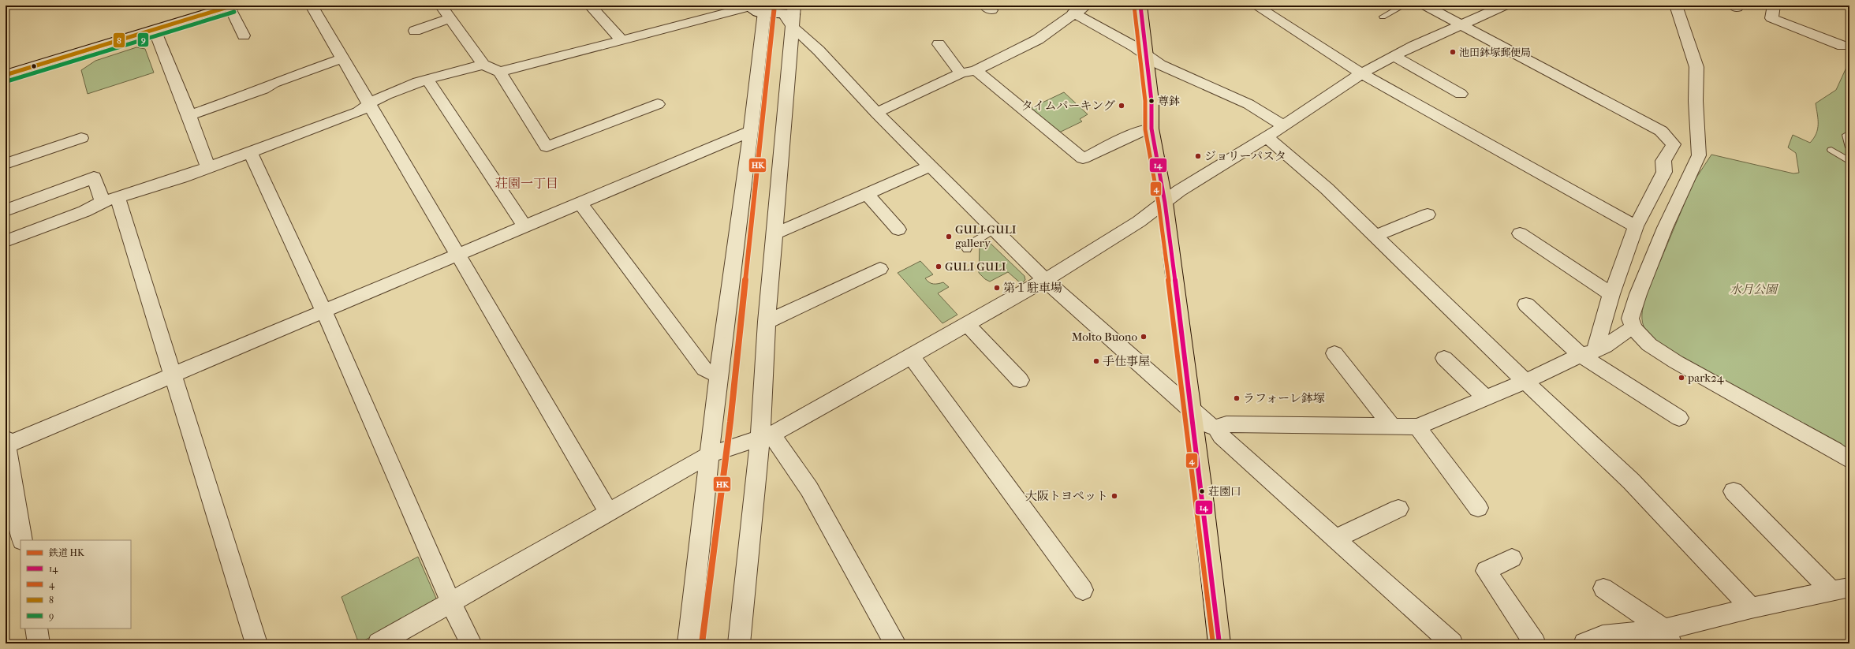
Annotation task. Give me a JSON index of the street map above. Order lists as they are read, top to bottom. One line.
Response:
{"districts":["荘園一丁目"],"parks":["水月公園"],"places":["池田鉢塚郵便局","尊鉢","タイムパーキング","ジョリーパスタ","GULI GULI gallery","GULI GULI","第１駐車場","Molto Buono","手仕事屋","park24","ラフォーレ鉢塚","荘園口","大阪トヨペット"],"lines":["rail line HK","transit line 14","transit line 8","transit line 4","transit line 9"],"legend":["鉄道 HK","14","4","8","9"]}
